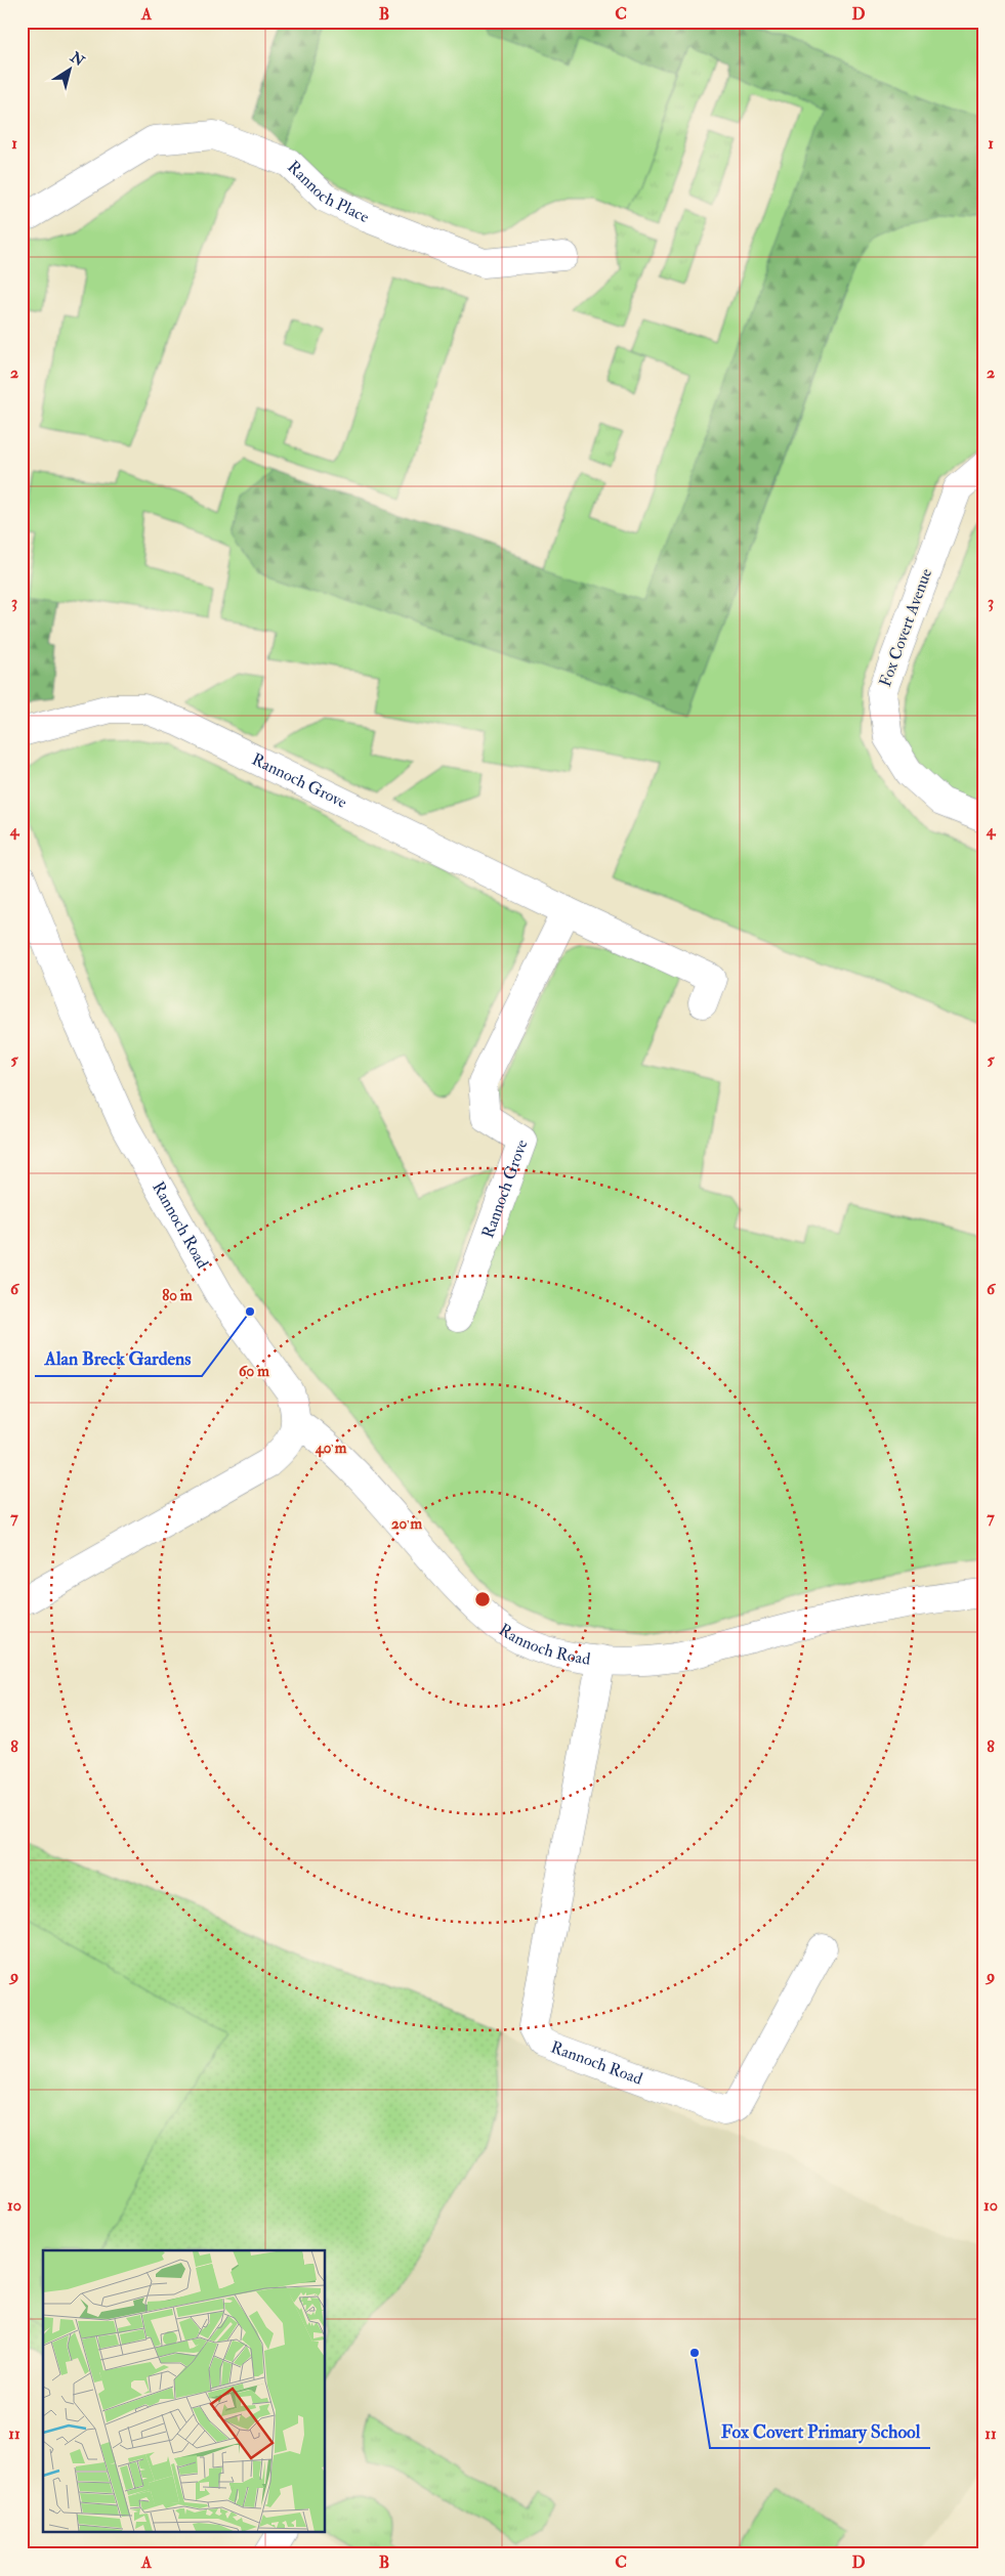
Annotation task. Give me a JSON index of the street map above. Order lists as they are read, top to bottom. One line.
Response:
{"streets":{"street":["Rannoch Place","Fox Covert Avenue","Rannoch Grove","Rannoch Road"]},"places":["Alan Breck Gardens","Fox Covert Primary School"],"north":"top right","grid":{"columns":["A","B","C","D"],"rows":["1","2","3","4","5","6","7","8","9","10","11"]},"rings":["80 m","60 m","40 m","20 m"]}
